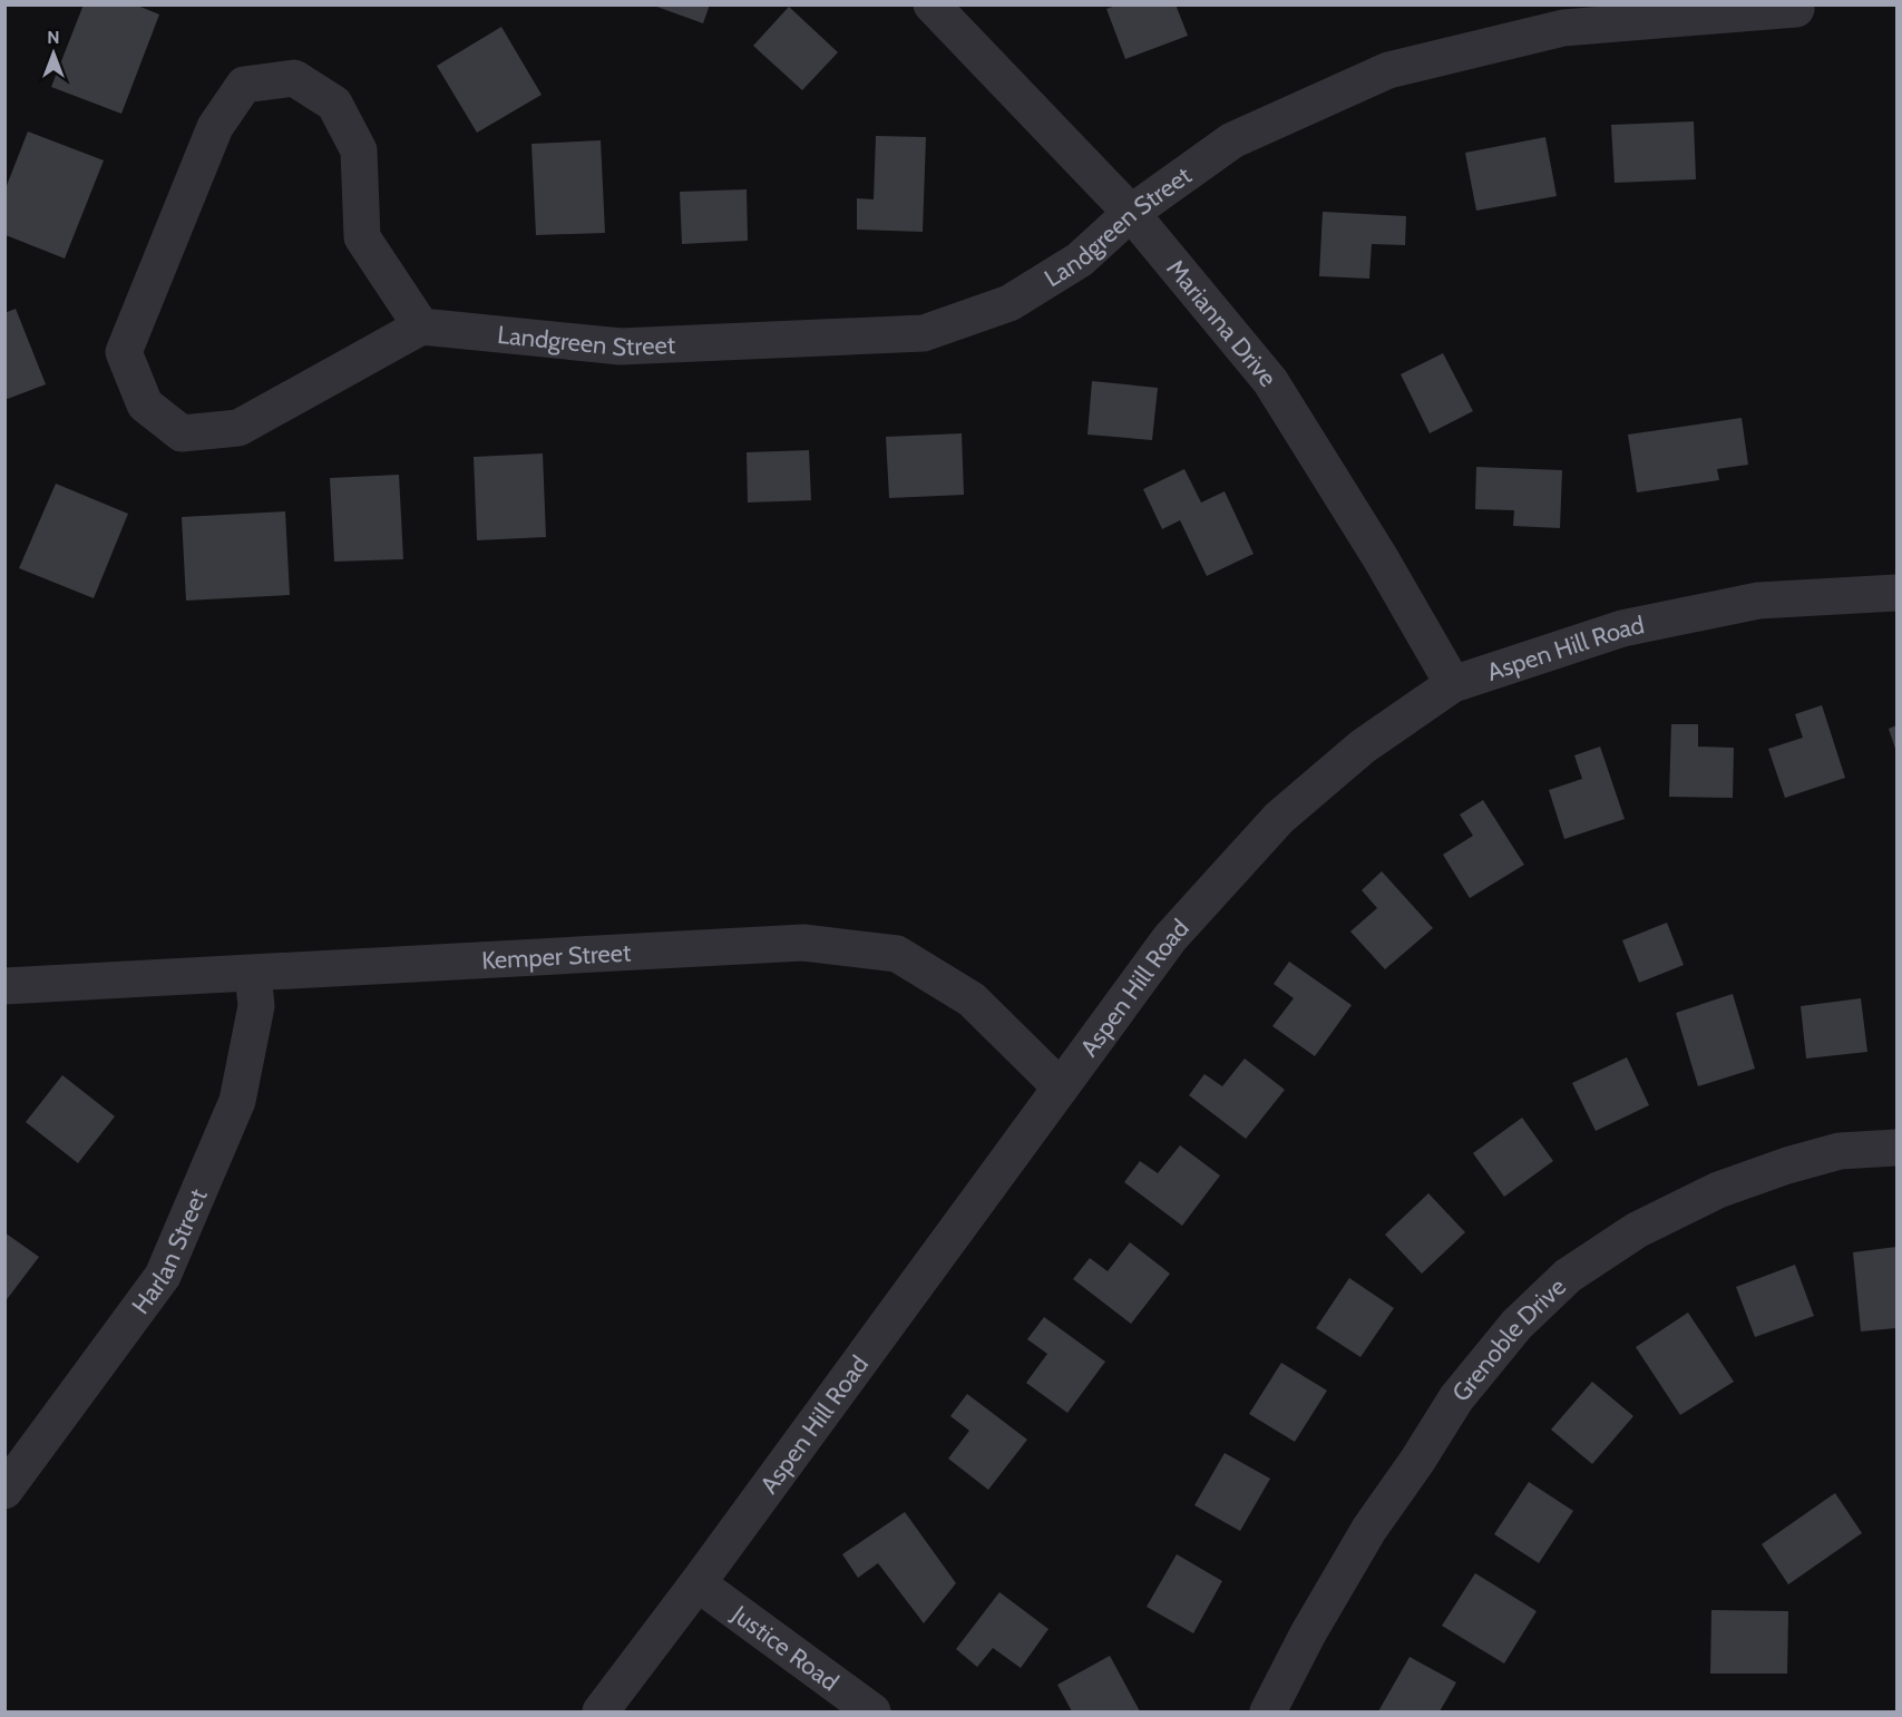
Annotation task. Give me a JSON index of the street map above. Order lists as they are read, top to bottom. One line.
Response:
{"streets":{"street":["Landgreen Street","Marianna Drive","Aspen Hill Road","Kemper Street","Harlan Street","Grenoble Drive","Justice Road"]},"crossings":[["Landgreen Street","Marianna Drive"],["Marianna Drive","Aspen Hill Road"],["Aspen Hill Road","Kemper Street"],["Aspen Hill Road","Justice Road"],["Kemper Street","Harlan Street"]],"north":"top"}
